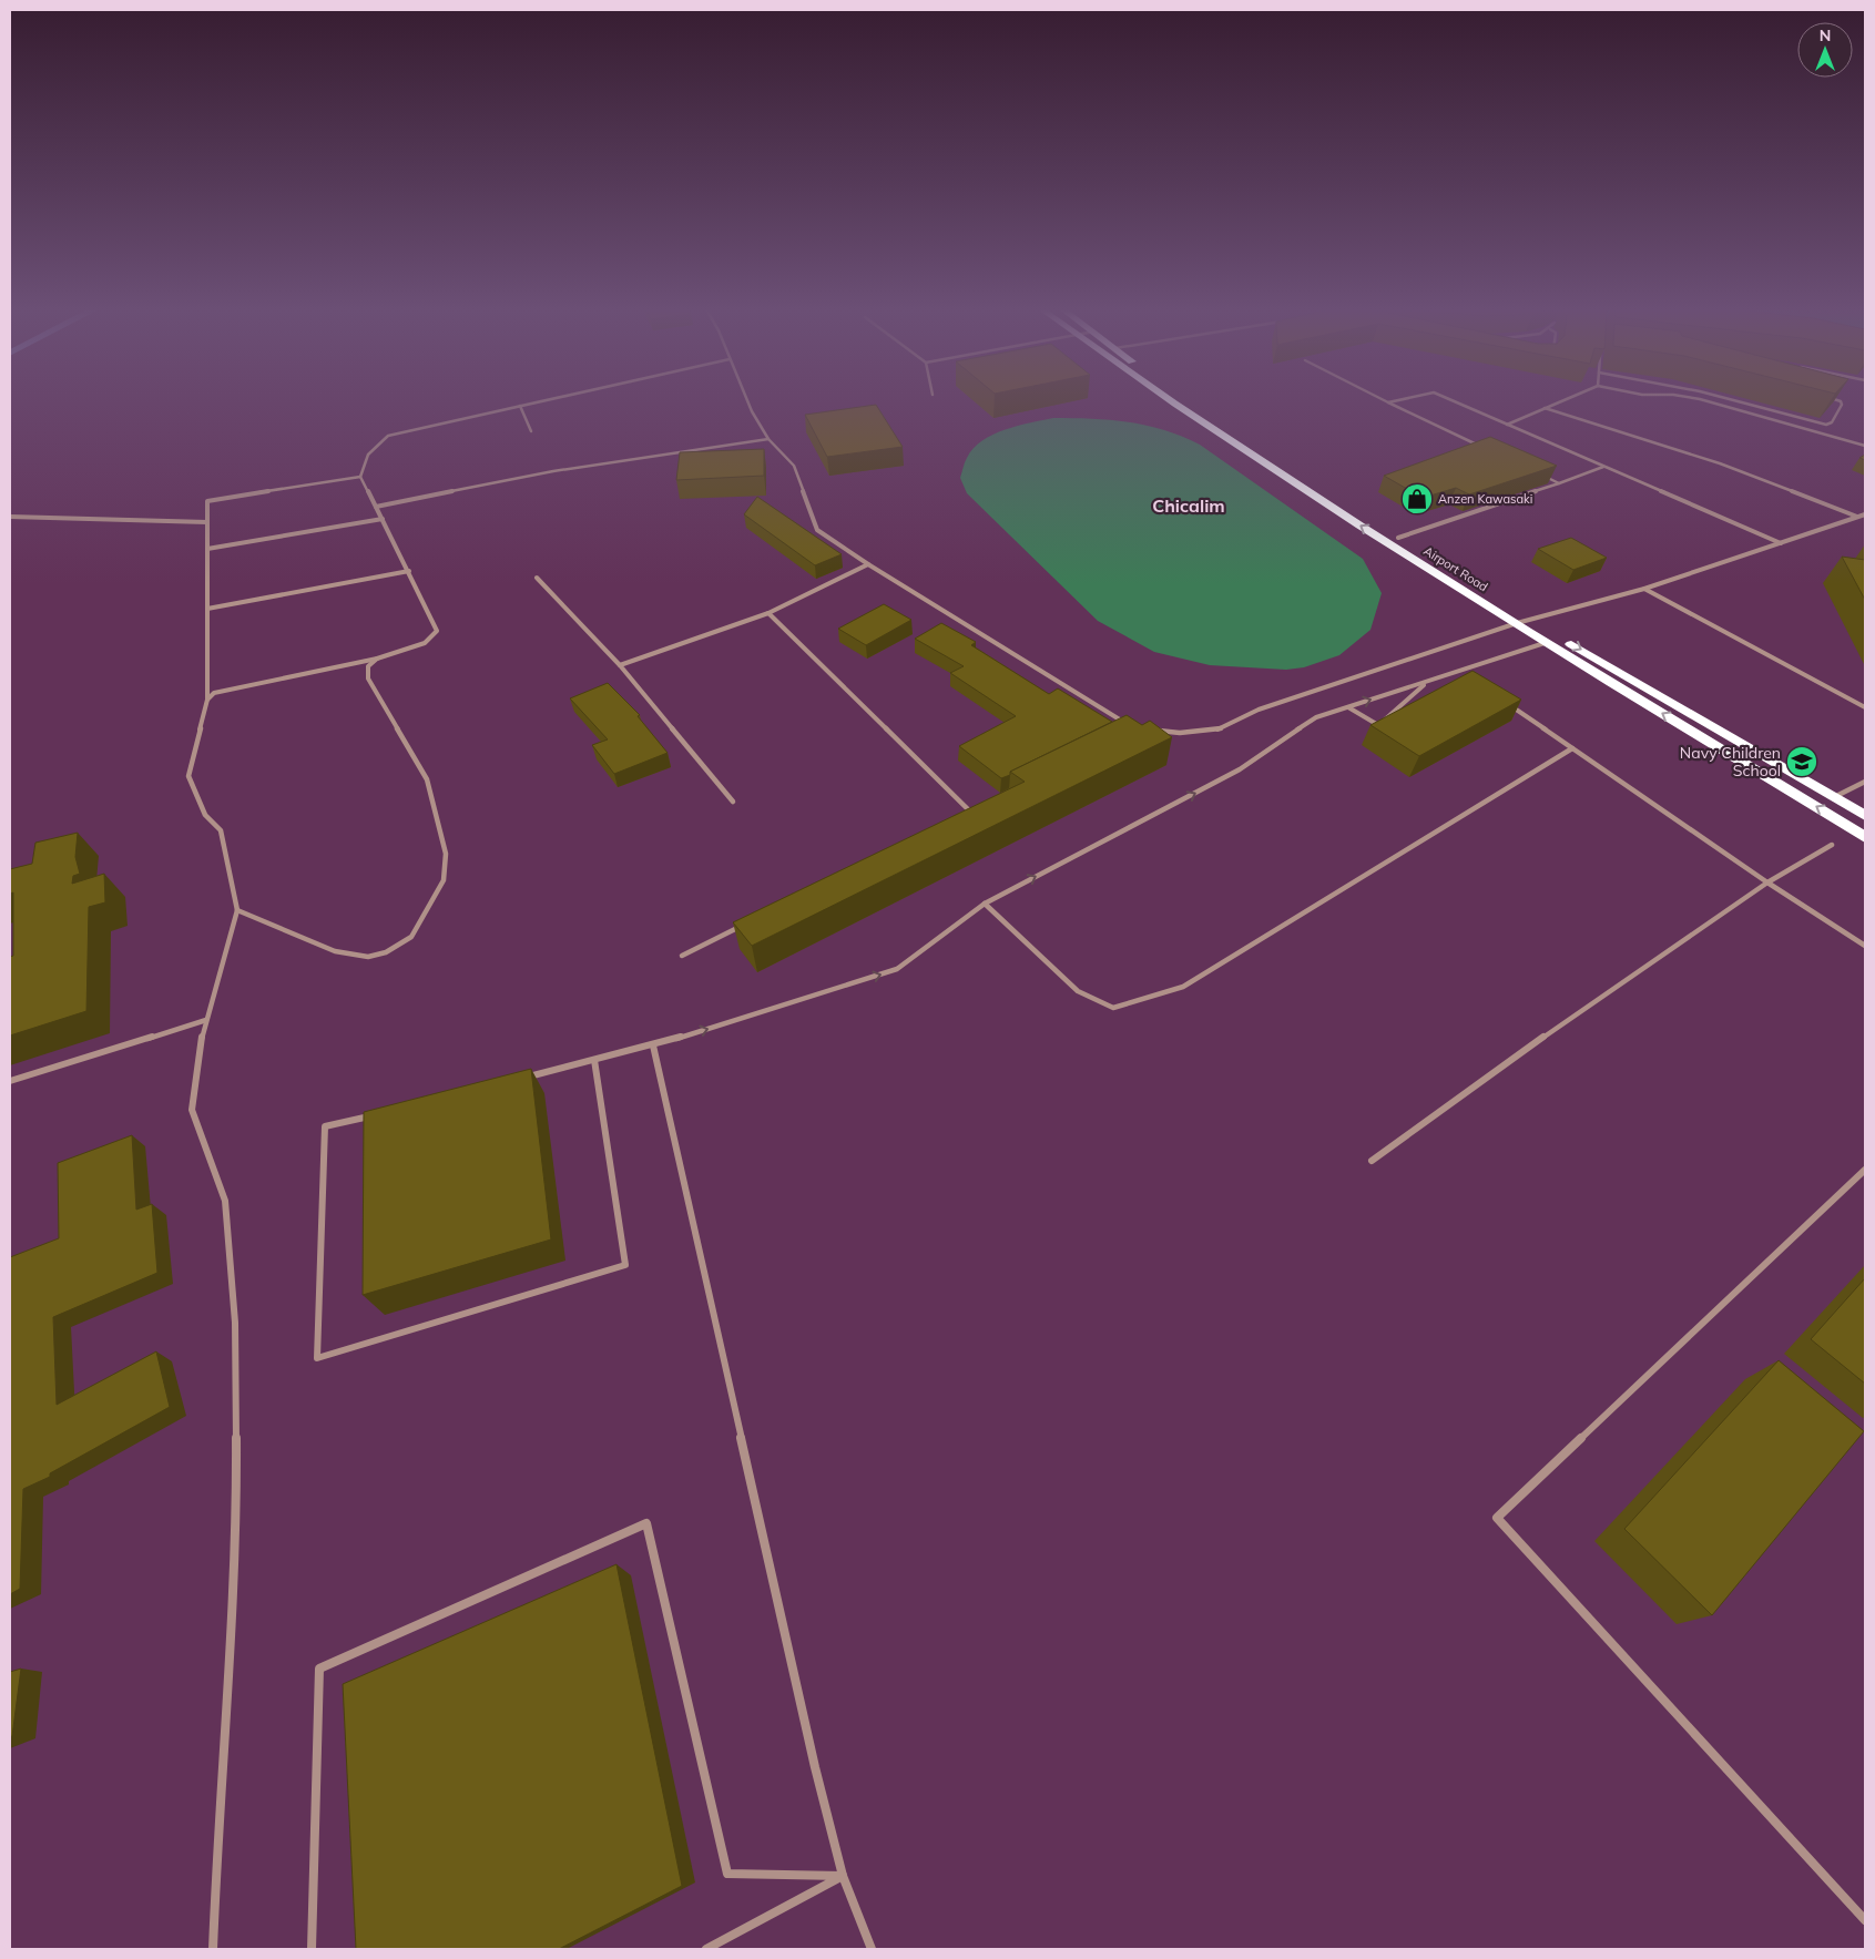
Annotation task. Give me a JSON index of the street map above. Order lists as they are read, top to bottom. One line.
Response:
{"streets":{"highway":["Airport Road"]},"districts":["Chicalim"],"places":{"shop":["Anzen Kawasaki"],"school or university":["Navy Children School"]},"north":"top"}
